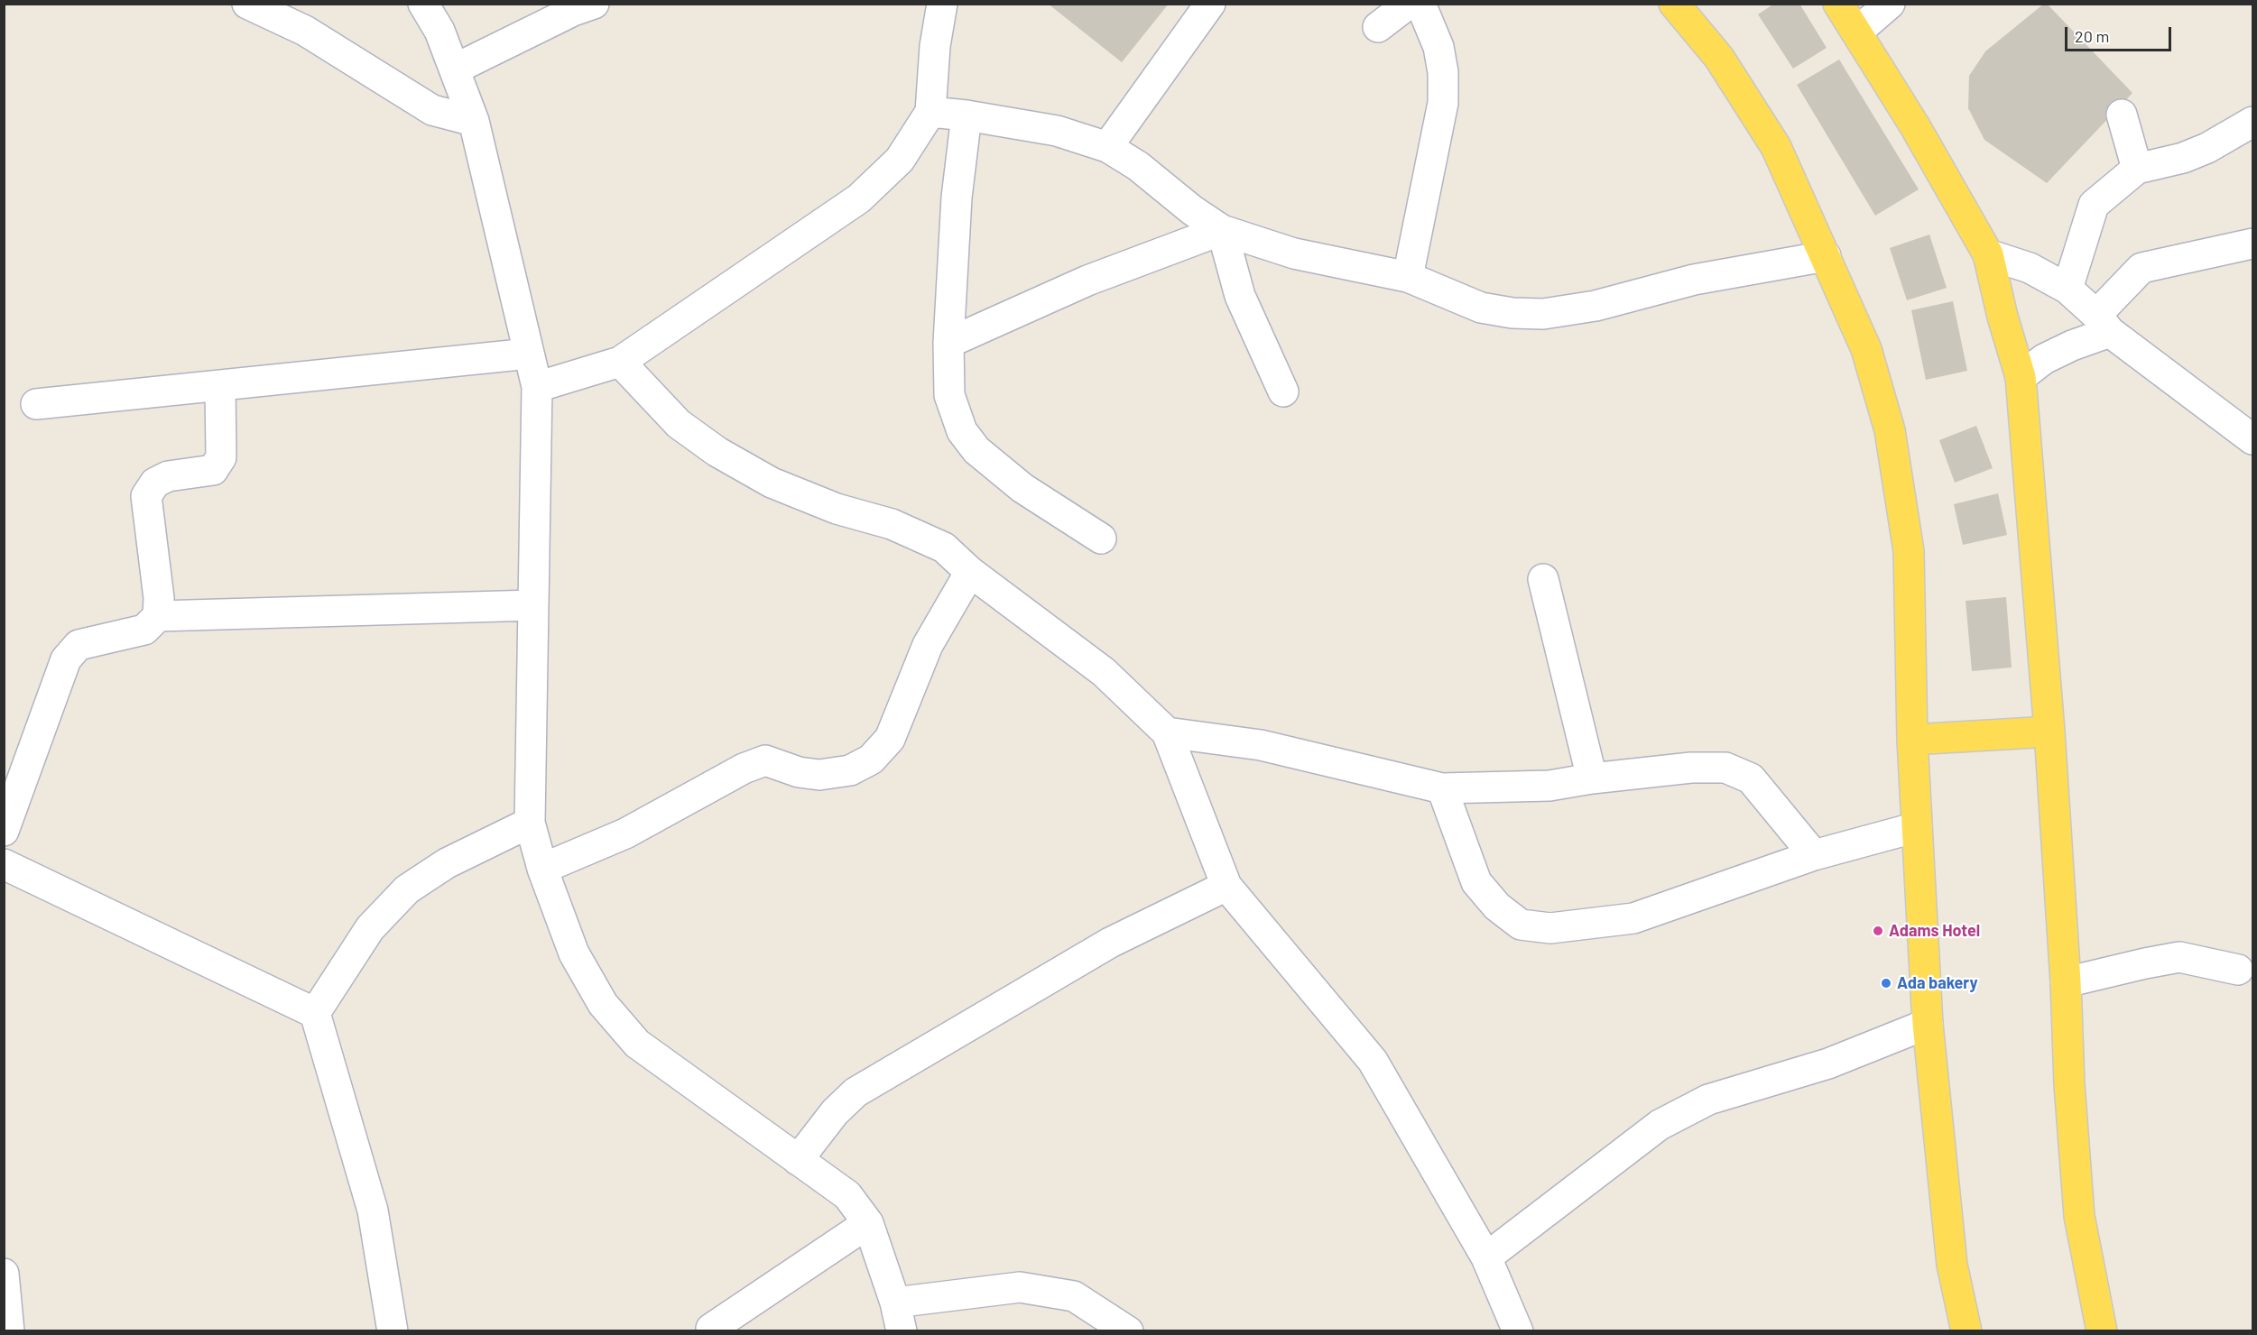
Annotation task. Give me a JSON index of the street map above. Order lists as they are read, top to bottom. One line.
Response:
{"places":["Adams Hotel","Ada bakery"],"scale_bar":"20 m"}
